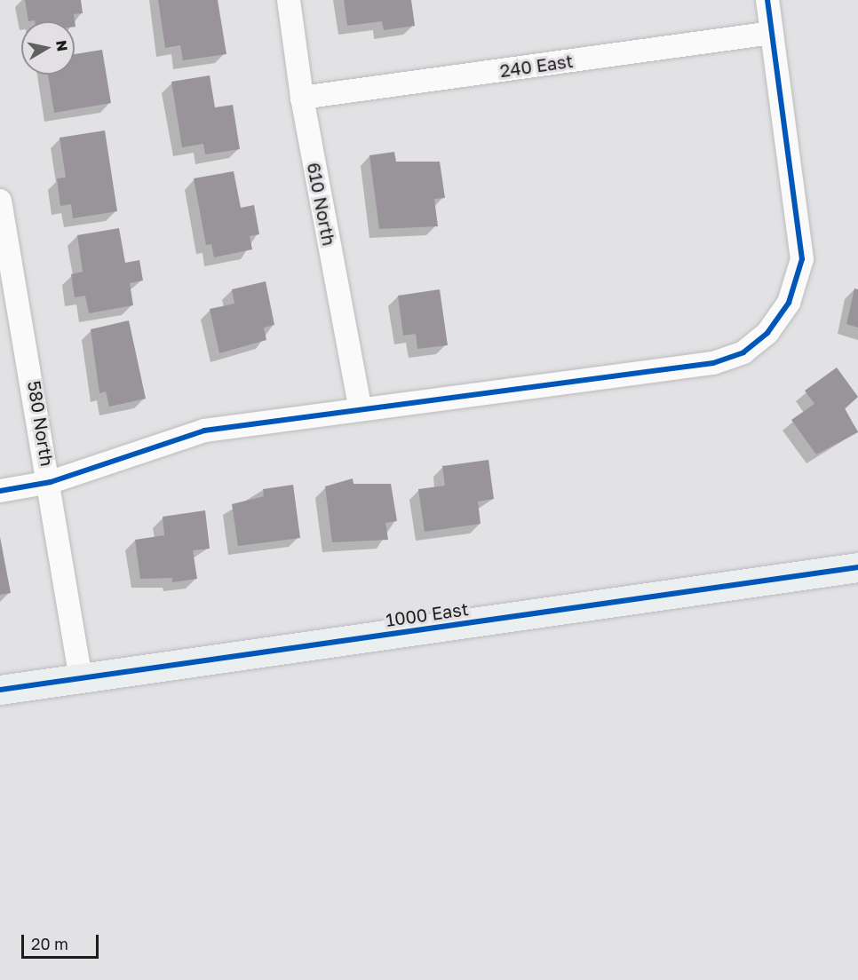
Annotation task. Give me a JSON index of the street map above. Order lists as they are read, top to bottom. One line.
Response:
{"streets":{"street":["240 East","610 North","580 North","1000 East"]},"crossings":[["240 East","610 North"],["580 North","1000 East"]],"scale_bar":"20 m","north":"right"}
